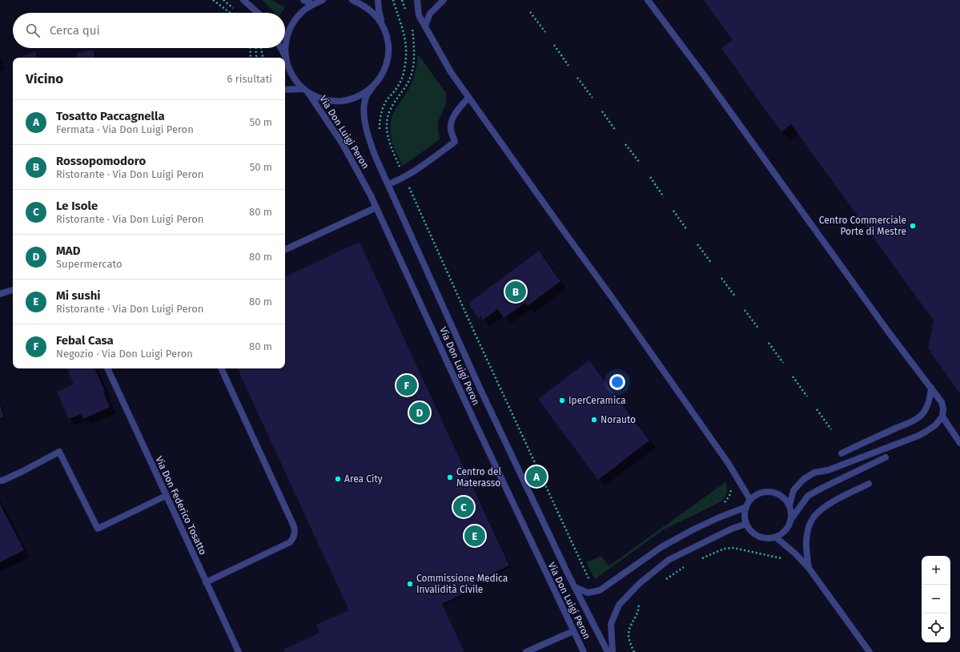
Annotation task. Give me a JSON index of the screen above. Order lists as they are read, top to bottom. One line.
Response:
{"streets":{"street":["Via Don Luigi Peron","Via Don Federico Tosatto"]},"places":["Centro Commerciale Porte di Mestre","IperCeramica","Norauto","Centro del Materasso","Area City","Commissione Medica Invalidità Civile"],"page":{"search":"Cerca qui","heading":["Vicino","6 risultati"],"list":[{"mark":"A","name":"Tosatto Paccagnella","note":"Fermata · Via Don Luigi Peron","value":"50 m"},{"mark":"B","name":"Rossopomodoro","note":"Ristorante · Via Don Luigi Peron","value":"50 m"},{"mark":"C","name":"Le Isole","note":"Ristorante · Via Don Luigi Peron","value":"80 m"},{"mark":"D","name":"MAD","note":"Supermercato","value":"80 m"},{"mark":"E","name":"Mi sushi","note":"Ristorante · Via Don Luigi Peron","value":"80 m"},{"mark":"F","name":"Febal Casa","note":"Negozio · Via Don Luigi Peron","value":"80 m"}],"pins":["B","F","D","A","C","E"],"map_buttons":["+","−"]}}
